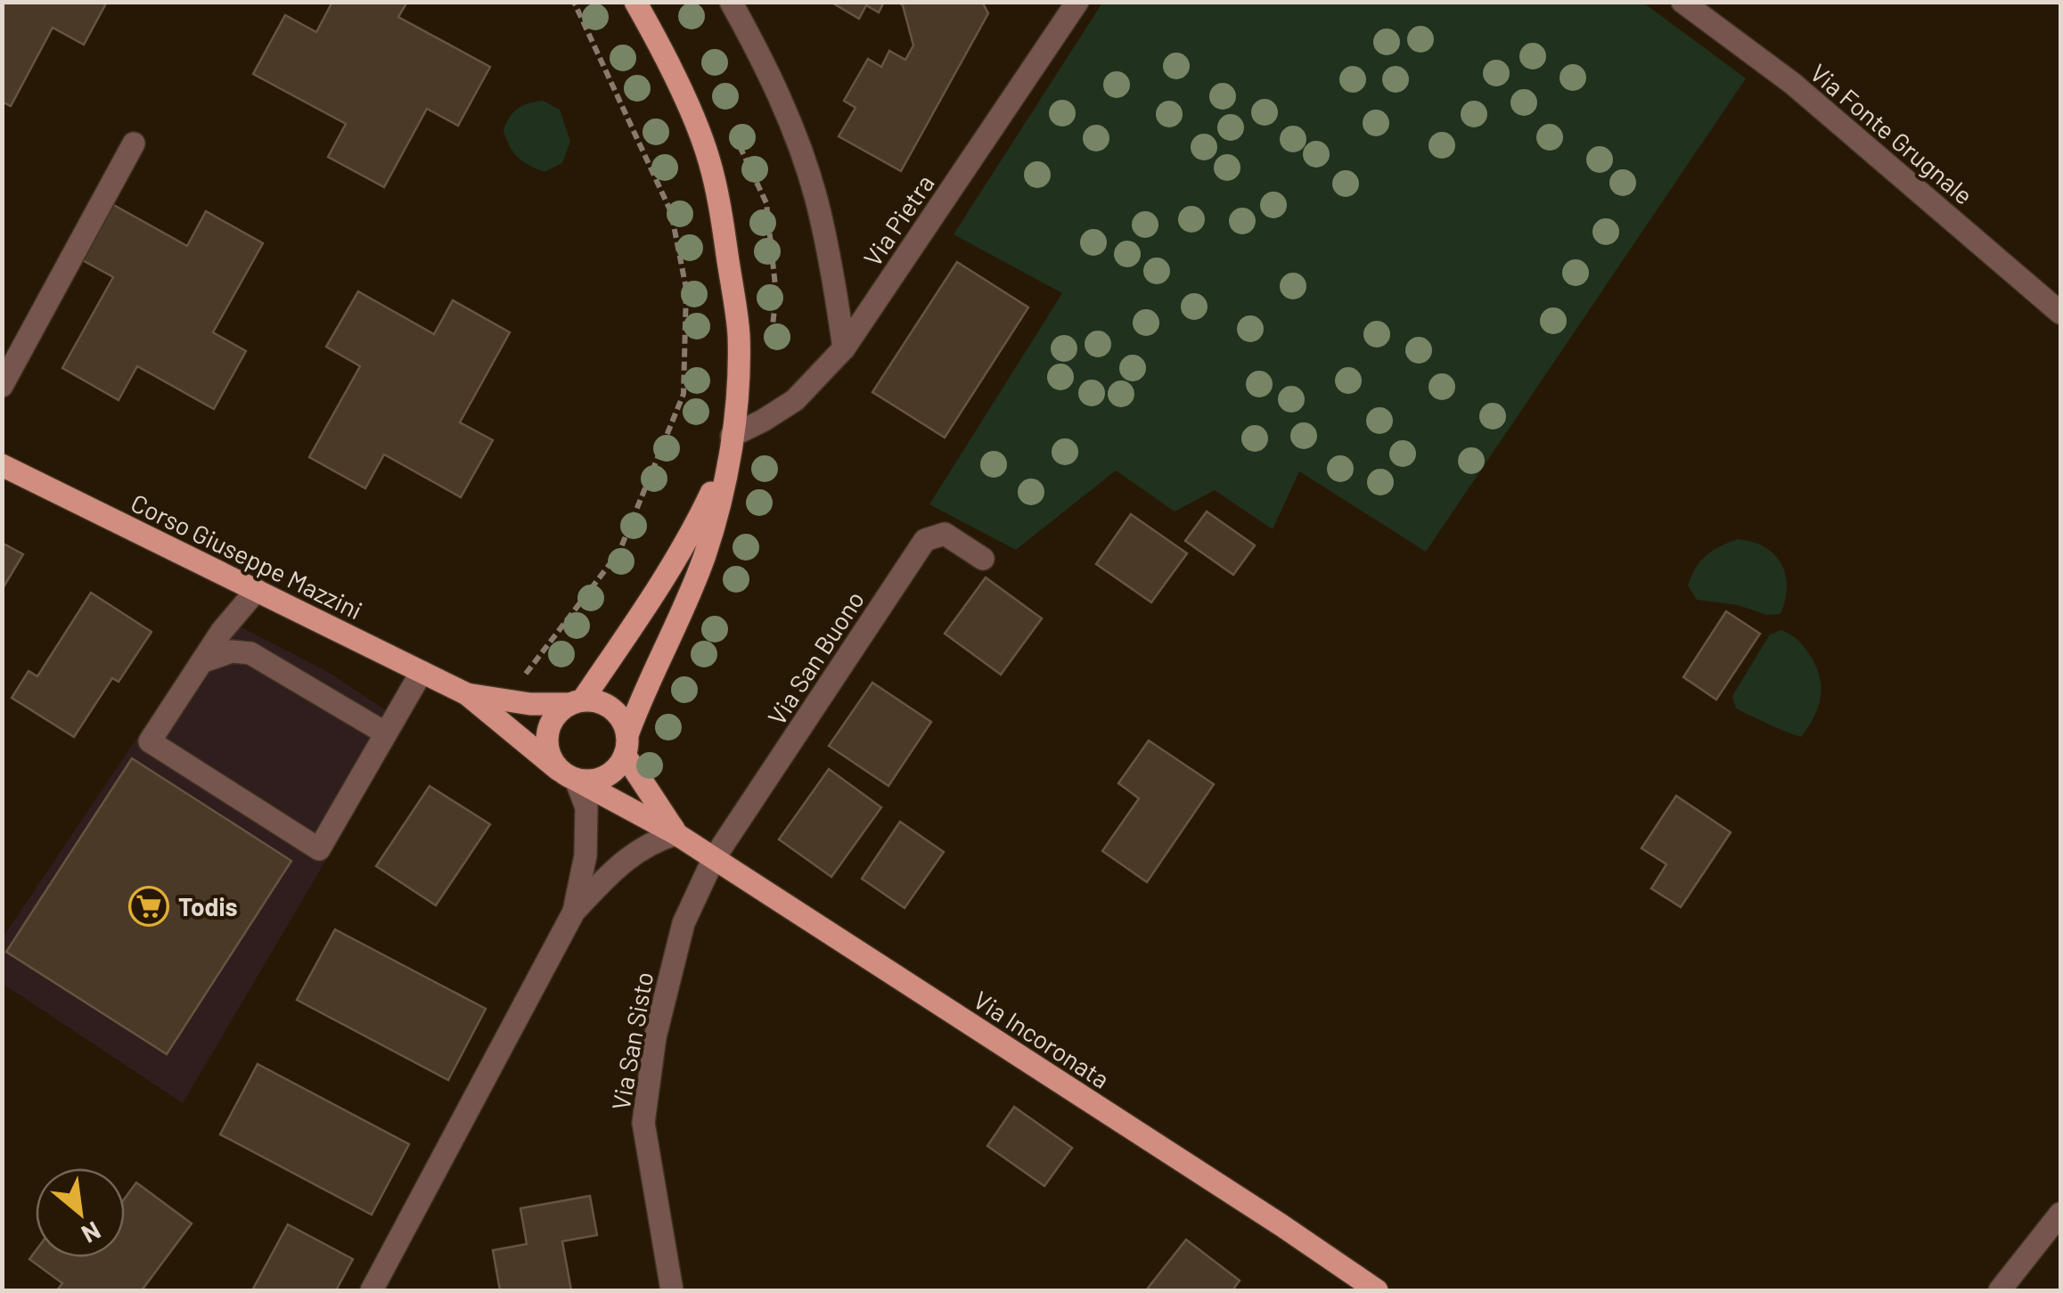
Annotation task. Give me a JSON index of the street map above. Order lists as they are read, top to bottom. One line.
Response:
{"streets":{"main road":["Corso Giuseppe Mazzini","Via Incoronata"],"street":["Via Fonte Grugnale","Via Pietra","Via San Buono","Via San Sisto"]},"crossings":[["Corso Giuseppe Mazzini","Via Incoronata"],["Via San Buono","Via Incoronata"],["Via San Buono","Via San Sisto"],["Via Incoronata","Via San Sisto"]],"places":{"supermarket":["Todis"]},"north":"bottom right"}
